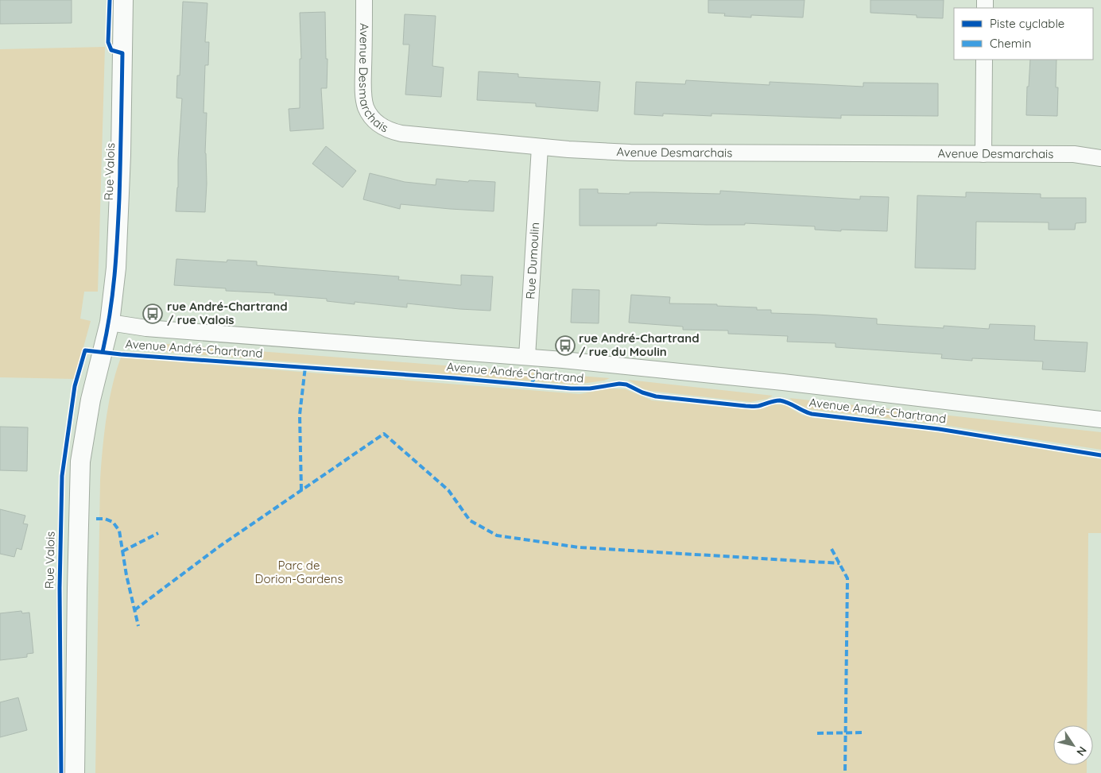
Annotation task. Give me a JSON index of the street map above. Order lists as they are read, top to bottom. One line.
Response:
{"streets":{"street":["Avenue Desmarchais","Rue Valois","Rue Dumoulin","Avenue André-Chartrand"]},"crossings":[["Avenue Desmarchais","Rue Dumoulin"],["Rue Valois","Avenue André-Chartrand"],["Rue Dumoulin","Avenue André-Chartrand"]],"parks":["Parc de Dorion-Gardens"],"places":{"bus stop":["rue André-Chartrand / rue Valois","rue André-Chartrand / rue du Moulin"]},"legend":["Piste cyclable","Chemin"],"north":"bottom right"}
